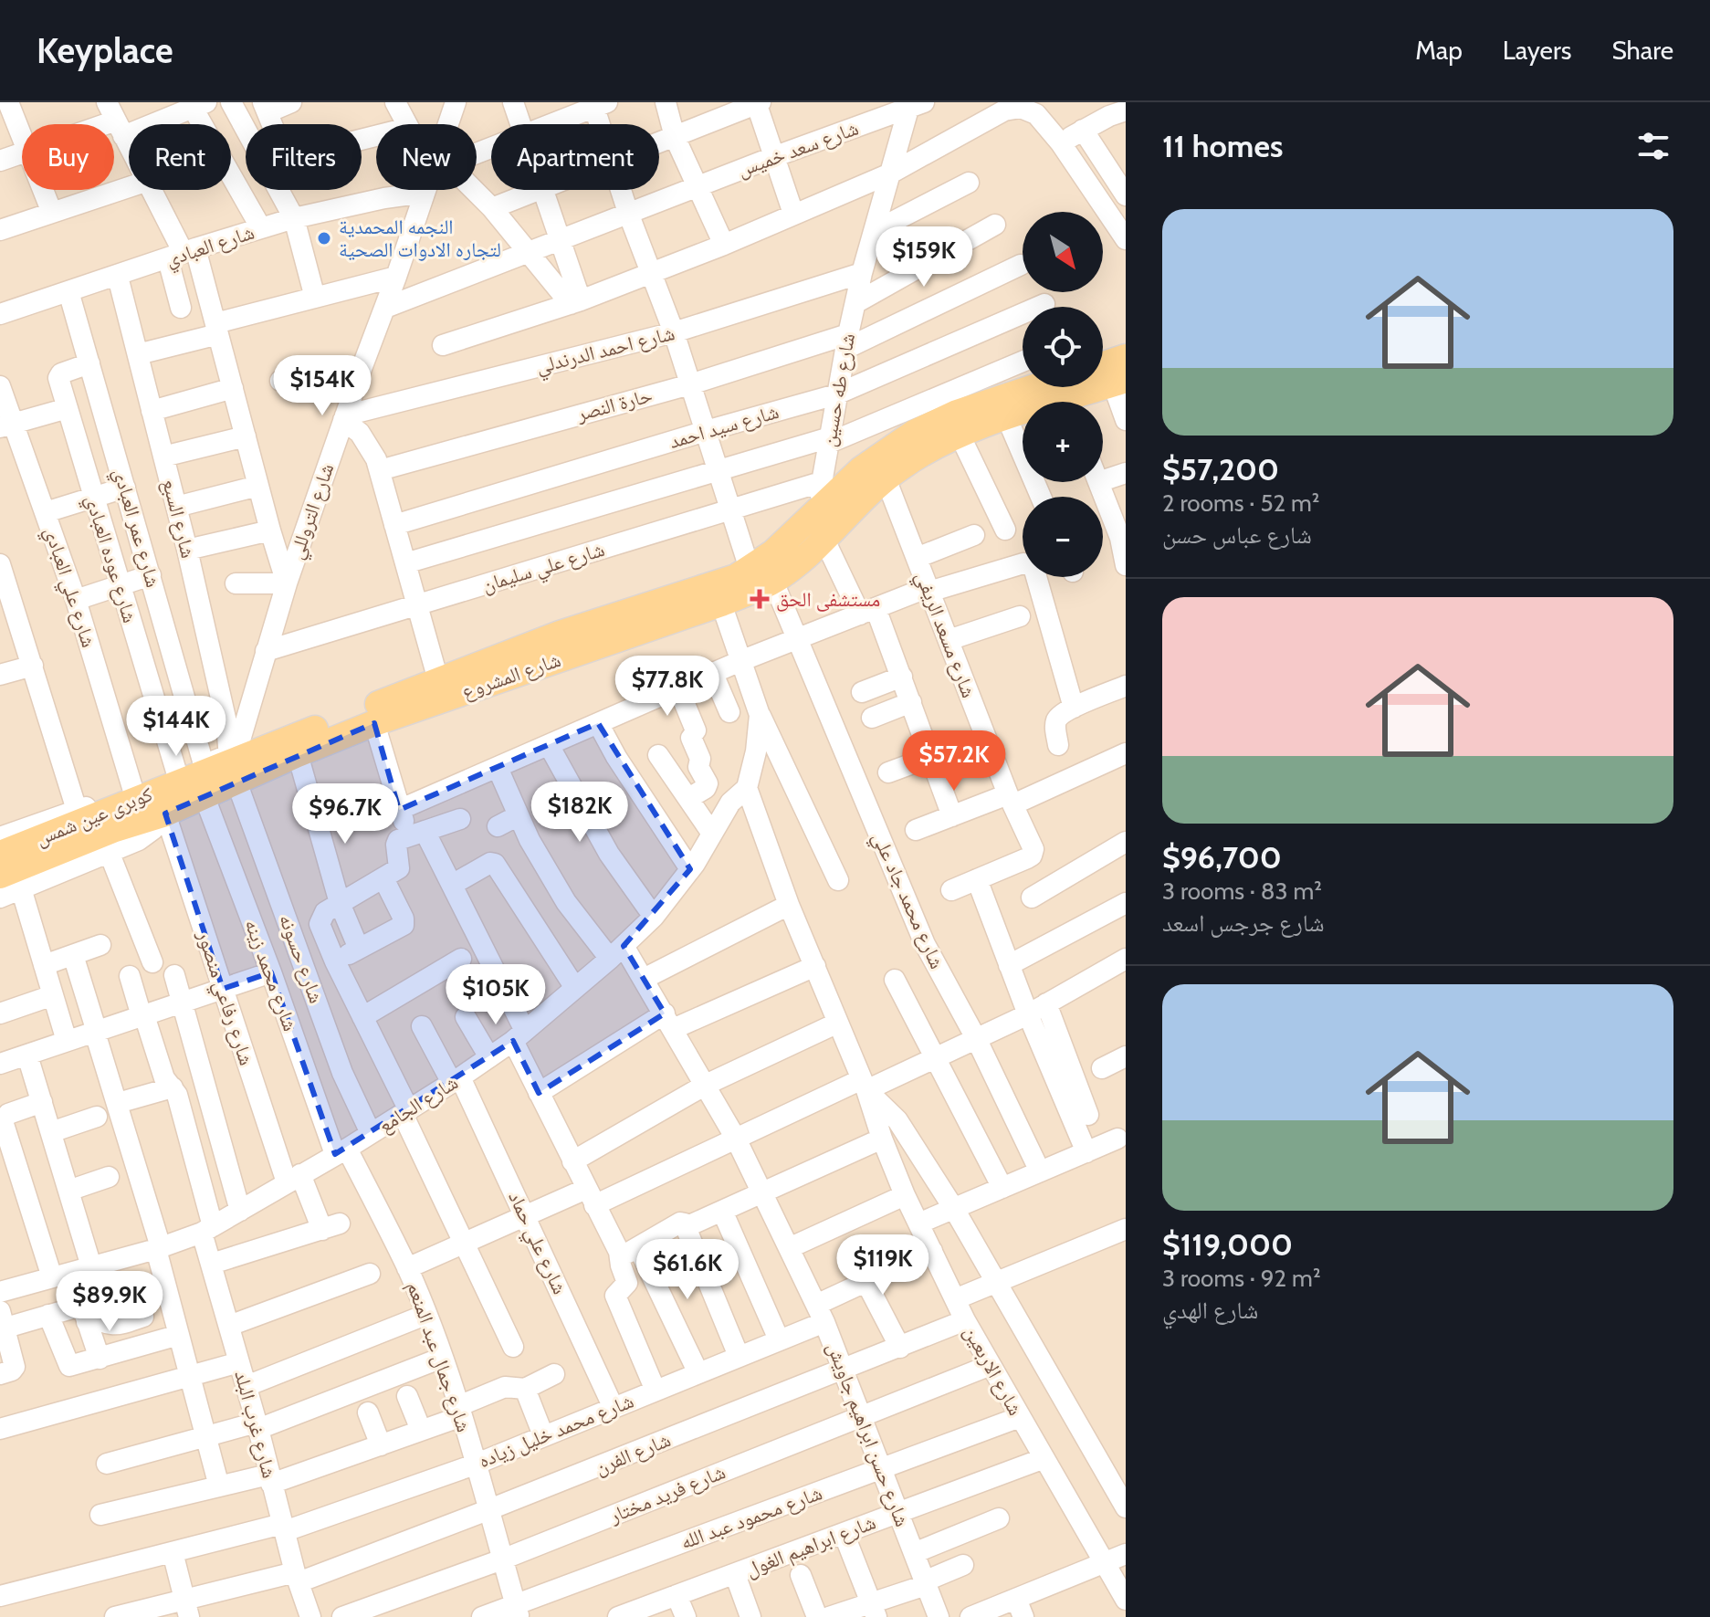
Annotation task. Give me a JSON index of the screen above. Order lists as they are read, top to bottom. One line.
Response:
{"streets":{"main road":["شارع المشروع","كوبرى عين شمس"],"street":["شارع سعد خميس","شارع العبادي","شارع احمد الدرندلي","شارع طه حسين","حارة النصر","شارع سيد احمد","شارع التروللي","شارع السبع","شارع عمر العبادي","شارع عوده العبادي","شارع علي سليمان","شارع علي العبادي","شارع مسعد الريفي","شارع محمد جاد علي","شارع حسونه","شارع محمد زينه","شارع رفاعي منصور","شارع الجامع","شارع علي حماد","شارع جمال عبد المنعم","شارع الاربعين","شارع غرب البلد","شارع محمد خليل زياده","شارع حسن ابراهيم جاويش","شارع الفرن","شارع فريد مختار","شارع محمود عبد الله","شارع ابراهيم الغول"]},"crossings":[["شارع سعد خميس","شارع طه حسين"],["شارع سعد خميس","شارع التروللي"],["شارع العبادي","شارع التروللي"],["شارع العبادي","شارع السبع"],["شارع العبادي","شارع عمر العبادي"],["شارع احمد الدرندلي","شارع طه حسين"],["شارع احمد الدرندلي","شارع التروللي"],["شارع طه حسين","حارة النصر"],["شارع طه حسين","شارع سيد احمد"],["شارع طه حسين","شارع علي سليمان"],["شارع طه حسين","شارع المشروع"],["شارع التروللي","شارع السبع"],["شارع التروللي","شارع عمر العبادي"],["شارع التروللي","شارع علي سليمان"],["شارع التروللي","شارع المشروع"],["شارع التروللي","كوبرى عين شمس"],["شارع التروللي","شارع حسونه"],["شارع السبع","شارع عمر العبادي"],["شارع السبع","شارع المشروع"],["شارع السبع","كوبرى عين شمس"],["شارع السبع","شارع حسونه"],["شارع عمر العبادي","شارع عوده العبادي"],["شارع عمر العبادي","شارع المشروع"],["شارع عمر العبادي","كوبرى عين شمس"],["شارع عمر العبادي","شارع حسونه"],["شارع عوده العبادي","شارع المشروع"],["شارع علي العبادي","شارع المشروع"],["شارع علي العبادي","كوبرى عين شمس"],["شارع مسعد الريفي","شارع المشروع"],["شارع المشروع","كوبرى عين شمس"],["شارع المشروع","شارع محمد جاد علي"],["شارع المشروع","شارع حسونه"],["شارع المشروع","شارع محمد زينه"],["شارع المشروع","شارع رفاعي منصور"],["كوبرى عين شمس","شارع حسونه"],["كوبرى عين شمس","شارع رفاعي منصور"],["شارع حسونه","شارع الجامع"],["شارع محمد زينه","شارع الجامع"],["شارع محمد زينه","شارع جمال عبد المنعم"],["شارع رفاعي منصور","شارع الجامع"],["شارع رفاعي منصور","شارع غرب البلد"],["شارع الجامع","شارع علي حماد"],["شارع الجامع","شارع جمال عبد المنعم"],["شارع الجامع","شارع الاربعين"],["شارع الجامع","شارع غرب البلد"],["شارع الجامع","شارع حسن ابراهيم جاويش"],["شارع علي حماد","شارع محمد خليل زياده"],["شارع جمال عبد المنعم","شارع محمد خليل زياده"],["شارع جمال عبد المنعم","شارع الفرن"],["شارع جمال عبد المنعم","شارع فريد مختار"],["شارع جمال عبد المنعم","شارع محمود عبد الله"],["شارع الاربعين","شارع محمد خليل زياده"],["شارع الاربعين","شارع الفرن"],["شارع الاربعين","شارع فريد مختار"],["شارع الاربعين","شارع محمود عبد الله"],["شارع الاربعين","شارع ابراهيم الغول"],["شارع غرب البلد","شارع محمد خليل زياده"],["شارع غرب البلد","شارع الفرن"],["شارع محمد خليل زياده","شارع حسن ابراهيم جاويش"],["شارع حسن ابراهيم جاويش","شارع الفرن"],["شارع حسن ابراهيم جاويش","شارع فريد مختار"],["شارع حسن ابراهيم جاويش","شارع محمود عبد الله"],["شارع حسن ابراهيم جاويش","شارع ابراهيم الغول"]],"places":{"other":["النجمه المحمدية لتجاره الادوات الصحية"],"health":["مستشفى الحق"]},"north":"bottom right","page":{"header":"Keyplace","nav":["Map","Layers","Share"],"heading":"11 homes","chip":["Buy","Rent","Filters","New","Apartment"],"list":[{"name":"$57,200","note":"2 rooms · 52 m² · شارع عباس حسن"},{"name":"$96,700","note":"3 rooms · 83 m² · شارع جرجس اسعد"},{"name":"$119,000","note":"3 rooms · 92 m² · شارع الهدي"}],"map_buttons":["+","−"],"price":["$159K","$154K","$77.8K","$144K","$57.2K","$182K","$96.7K","$105K","$119K","$61.6K","$89.9K"]}}
